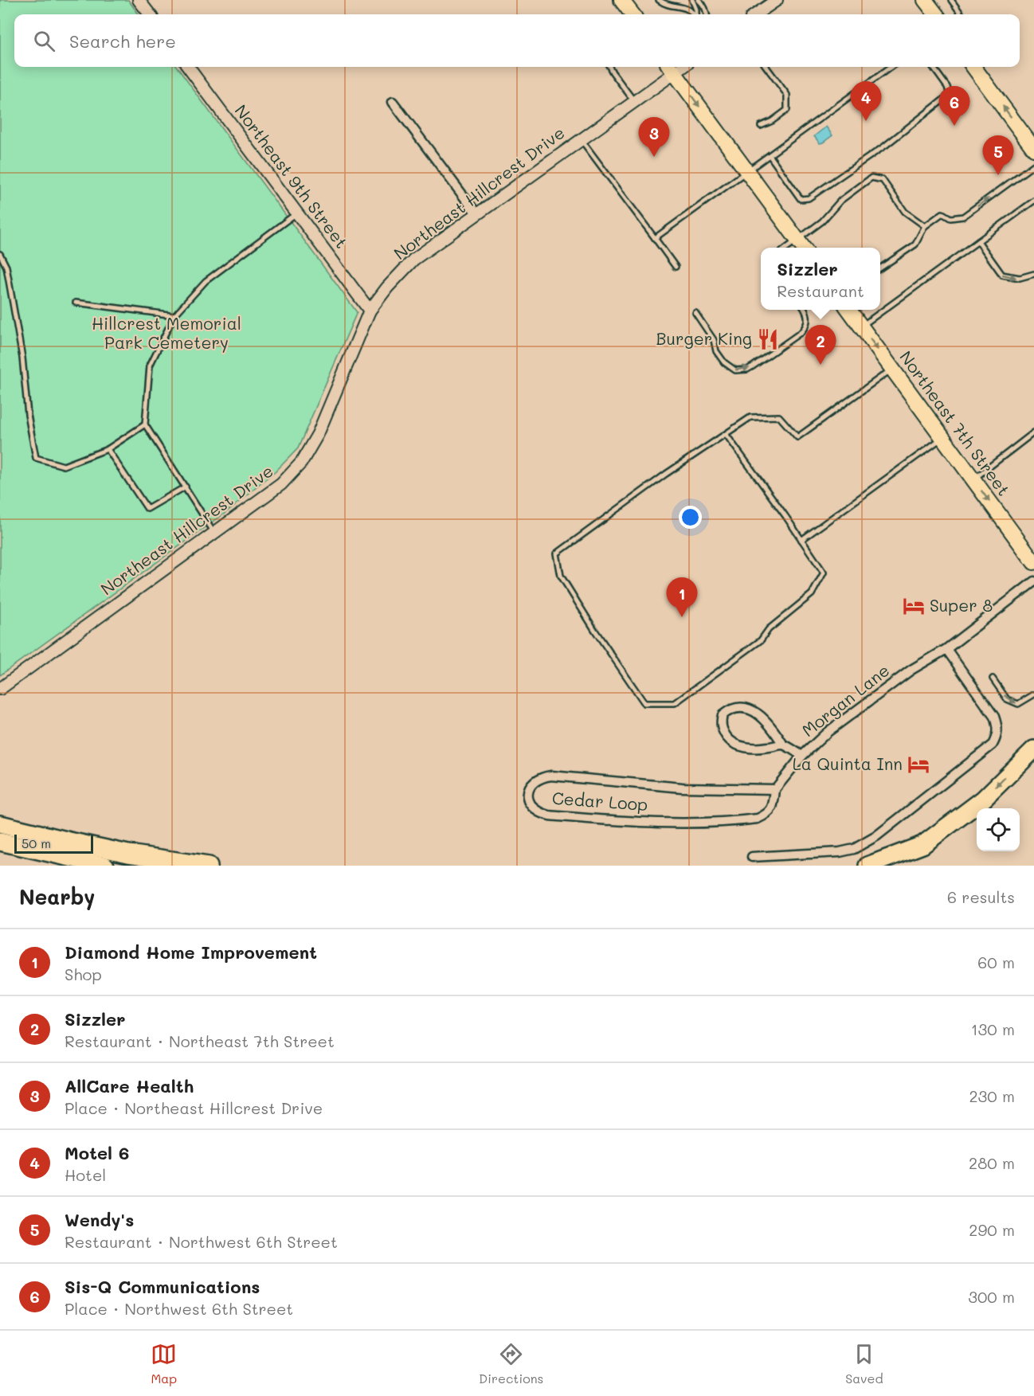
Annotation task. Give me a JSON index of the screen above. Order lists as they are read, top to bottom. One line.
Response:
{"streets":{"highway":["Northeast 7th Street"],"street":["Northeast 9th Street","Northeast Hillcrest Drive","Morgan Lane","Cedar Loop"]},"crossings":[["Northeast 9th Street","Northeast Hillcrest Drive"],["Morgan Lane","Cedar Loop"]],"one_way":["Northeast 7th Street"],"parks":["Hillcrest Memorial Park Cemetery"],"places":{"restaurant":["Burger King"],"hotel":["Super 8","La Quinta Inn"]},"scale_bar":"50 m","page":{"search":"Search here","pins":["4","6","3","5","2","1"],"popup":["Sizzler","Restaurant"],"scale":"50 m","heading":["Nearby","6 results"],"list":[{"mark":"1","name":"Diamond Home Improvement","note":"Shop","value":"60 m"},{"mark":"2","name":"Sizzler","note":"Restaurant · Northeast 7th Street","value":"130 m"},{"mark":"3","name":"AllCare Health","note":"Place · Northeast Hillcrest Drive","value":"230 m"},{"mark":"4","name":"Motel 6","note":"Hotel","value":"280 m"},{"mark":"5","name":"Wendy's","note":"Restaurant · Northwest 6th Street","value":"290 m"},{"mark":"6","name":"Sis-Q Communications","note":"Place · Northwest 6th Street","value":"300 m"}],"nav":["Map","Directions","Saved"]}}
